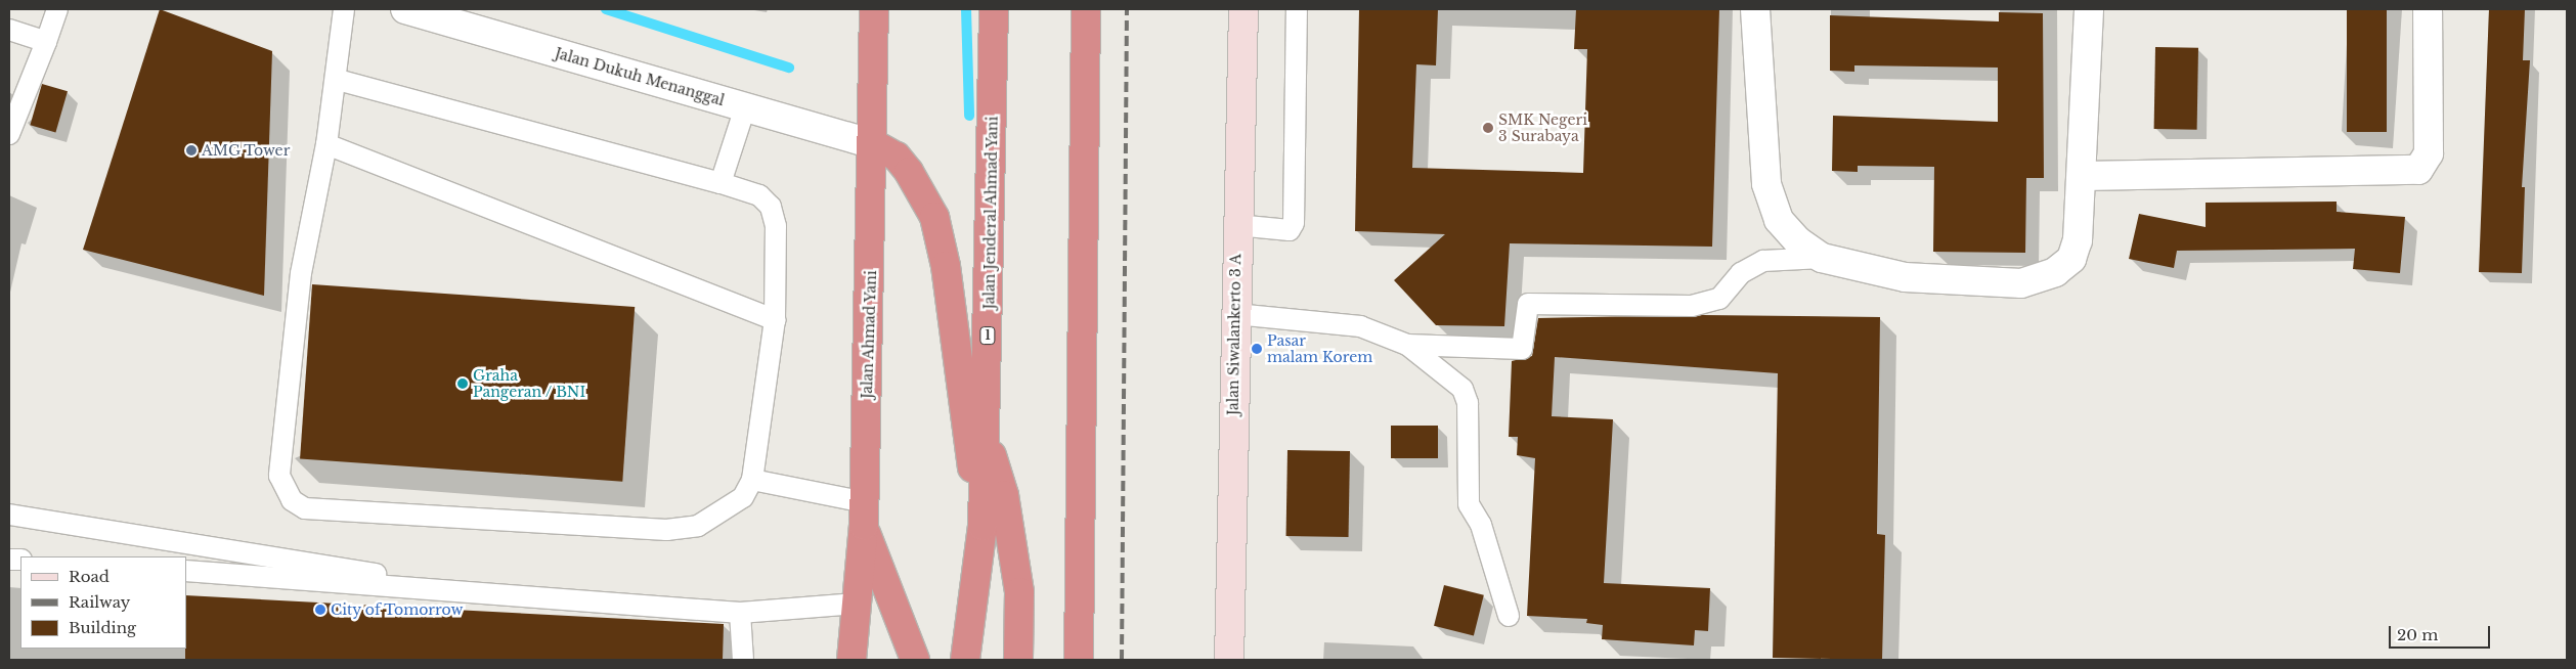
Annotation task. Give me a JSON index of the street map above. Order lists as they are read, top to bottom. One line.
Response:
{"streets":{"highway":["Jalan Jenderal Ahmad Yani","Jalan Ahmad Yani","1"],"main road":["Jalan Siwalankerto 3 A"],"street":["Jalan Dukuh Menanggal"]},"crossings":[["Jalan Dukuh Menanggal","Jalan Ahmad Yani"]],"places":["SMK Negeri 3 Surabaya","AMG Tower","Pasar malam Korem","Graha Pangeran / BNI","City of Tomorrow"],"legend":["Road","Railway","Building"],"scale_bar":"20 m"}
